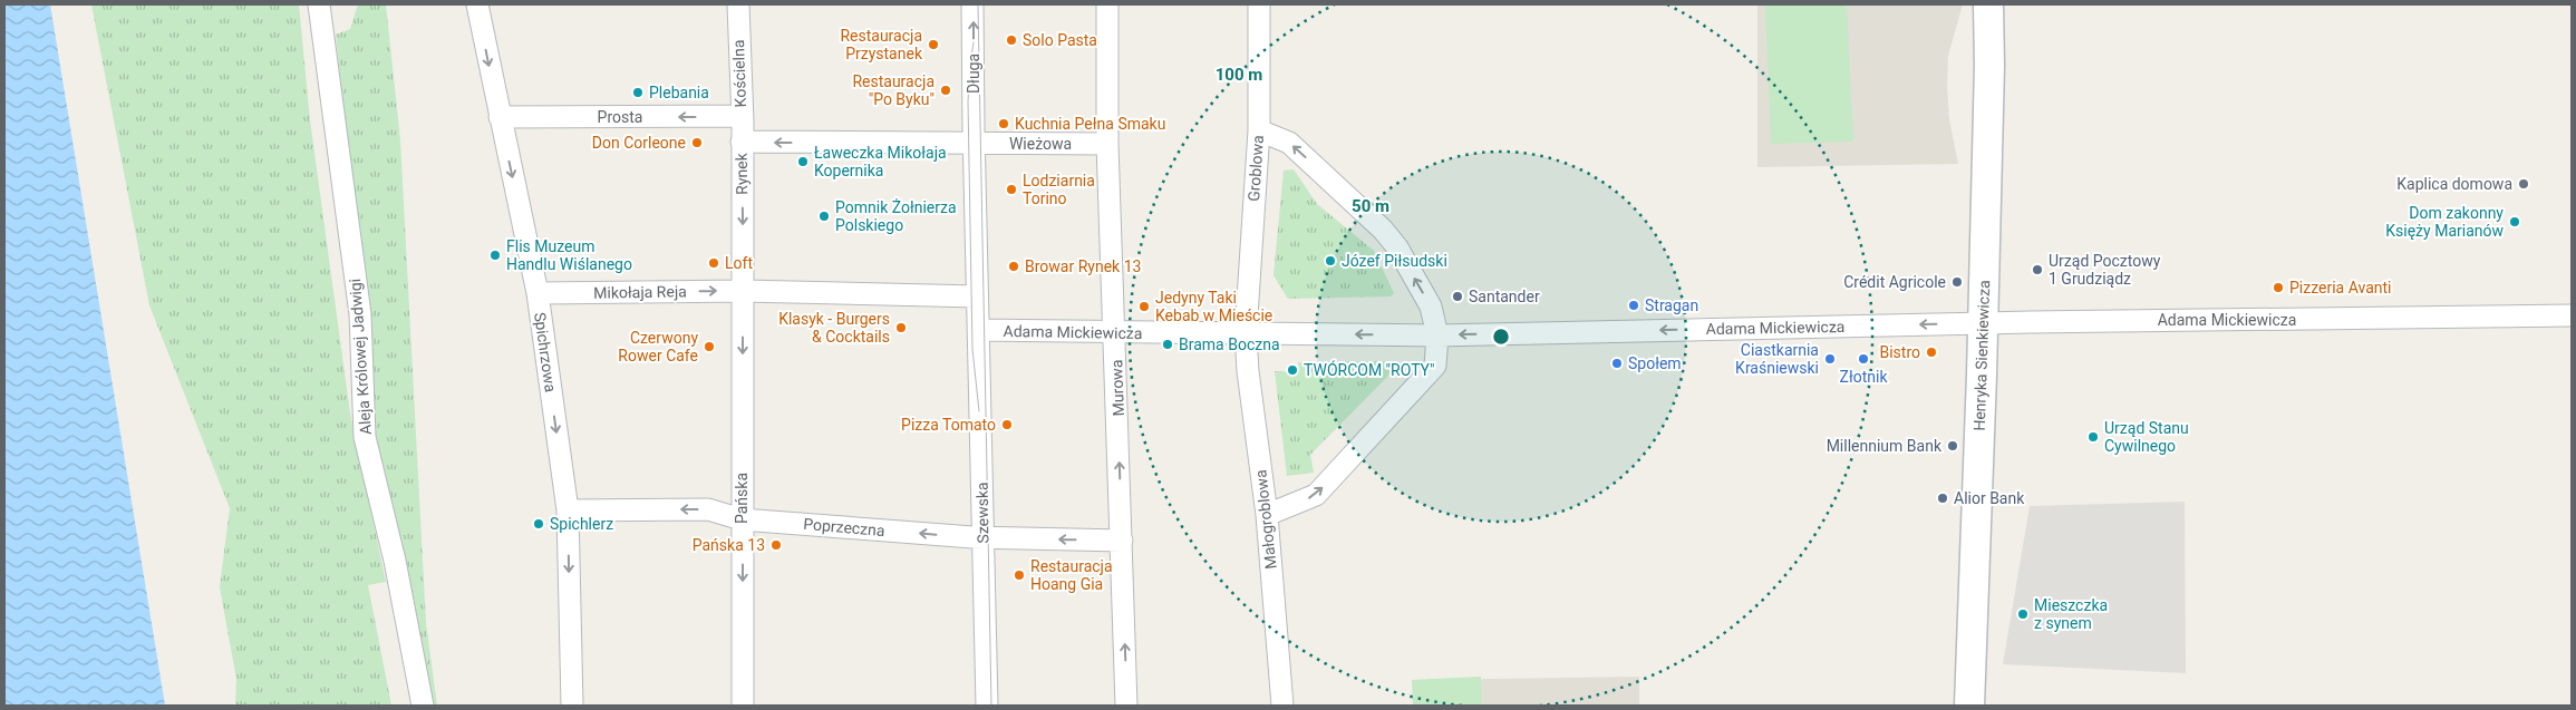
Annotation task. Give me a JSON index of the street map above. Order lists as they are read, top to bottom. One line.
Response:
{"streets":{"street":["Kościelna","Długa","Prosta","Wieżowa","Groblowa","Rynek","Mikołaja Reja","Adama Mickiewicza","Spichrzowa","Henryka Sienkiewicza","Aleja Królowej Jadwigi","Murowa","Pańska","Szewska","Małogroblowa","Poprzeczna"]},"crossings":[["Kościelna","Prosta"],["Kościelna","Rynek"],["Długa","Wieżowa"],["Długa","Rynek"],["Prosta","Spichrzowa"],["Wieżowa","Rynek"],["Wieżowa","Murowa"],["Groblowa","Adama Mickiewicza"],["Groblowa","Małogroblowa"],["Rynek","Mikołaja Reja"],["Rynek","Pańska"],["Mikołaja Reja","Spichrzowa"],["Mikołaja Reja","Pańska"],["Adama Mickiewicza","Henryka Sienkiewicza"],["Adama Mickiewicza","Murowa"],["Adama Mickiewicza","Szewska"],["Adama Mickiewicza","Małogroblowa"],["Spichrzowa","Poprzeczna"],["Murowa","Poprzeczna"],["Pańska","Poprzeczna"],["Szewska","Poprzeczna"]],"one_way":["Długa","Prosta","Mikołaja Reja","Adama Mickiewicza","Spichrzowa","Murowa","Pańska","Poprzeczna"],"places":["Solo Pasta","Restauracja Przystanek","Restauracja \"Po Byku\"","Plebania","Kuchnia Pełna Smaku","Don Corleone","Ławeczka Mikołaja Kopernika","Kaplica domowa","Lodziarnia Torino","Pomnik Żołnierza Polskiego","Dom zakonny Księży Marianów","Flis Muzeum Handlu Wiślanego","Józef Piłsudski","Loft","Browar Rynek 13","Urząd Pocztowy 1 Grudziądz","Crédit Agricole","Pizzeria Avanti","Santander","Stragan","Jedyny Taki Kebab w Mieście","Klasyk - Burgers & Cocktails","Brama Boczna","Czerwony Rower Cafe","Bistro","Ciastkarnia Kraśniewski","Złotnik","Społem","TWÓRCOM \"ROTY\"","Pizza Tomato","Urząd Stanu Cywilnego","Millennium Bank","Alior Bank","Spichlerz","Pańska 13","Restauracja Hoang Gia","Mieszczka z synem"],"rings":["100 m","50 m"]}
